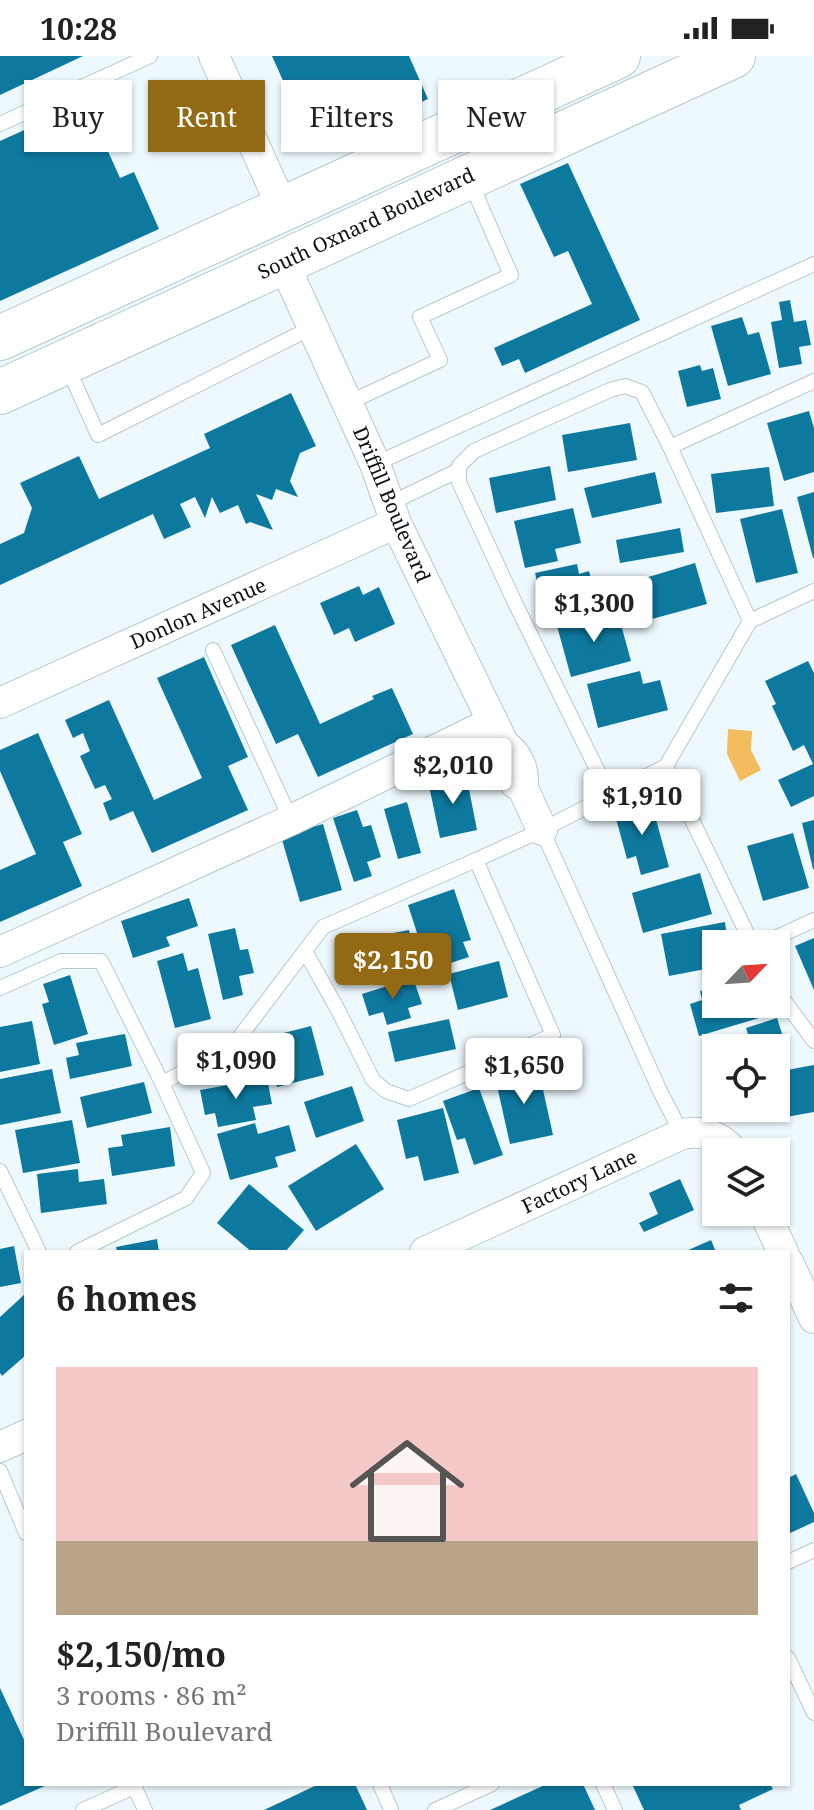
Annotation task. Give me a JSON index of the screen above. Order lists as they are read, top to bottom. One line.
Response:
{"streets":{"main road":["South Oxnard Boulevard"],"street":["Driffill Boulevard","Donlon Avenue","Factory Lane"]},"crossings":[["South Oxnard Boulevard","Driffill Boulevard"],["Driffill Boulevard","Donlon Avenue"]],"north":"top right","page":{"status":"10:28","chip":["Buy","Rent","Filters","New"],"price":["$1,300","$2,010","$1,910","$2,150","$1,090","$1,650"],"heading":"6 homes","list":[{"name":"$2,150/mo","note":"3 rooms · 86 m² · Driffill Boulevard"}]}}
